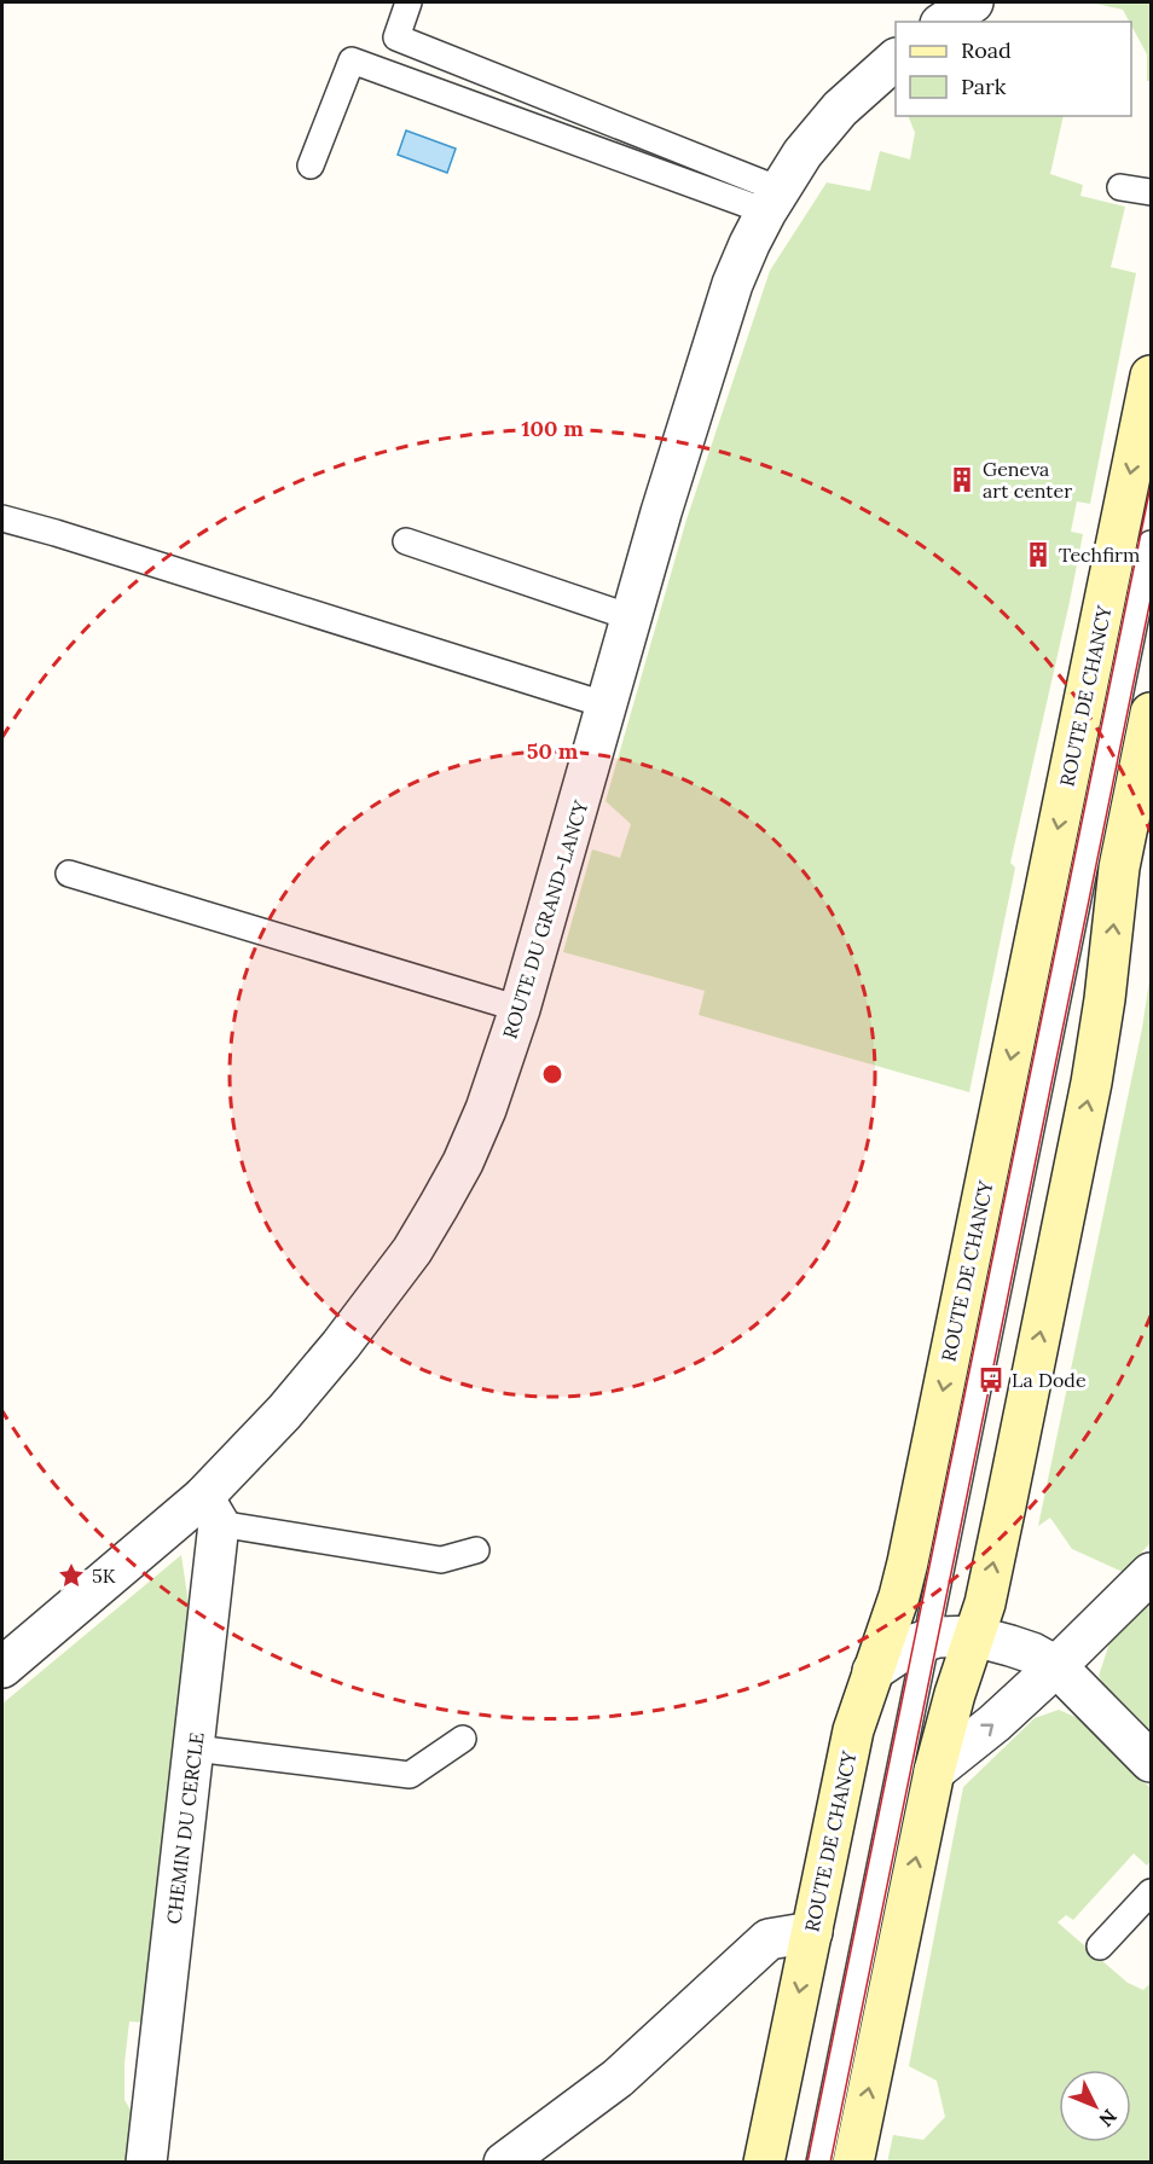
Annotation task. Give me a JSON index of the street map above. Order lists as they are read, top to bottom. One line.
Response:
{"streets":{"main road":["ROUTE DE CHANCY"],"street":["ROUTE DU GRAND-LANCY","CHEMIN DU CERCLE"]},"crossings":[["ROUTE DU GRAND-LANCY","CHEMIN DU CERCLE"]],"places":{"building":["Geneva art center","Techfirm"],"bus stop":["La Dode"],"place":["5K"]},"legend":["Road","Park"],"north":"bottom right","rings":["100 m","50 m"]}
